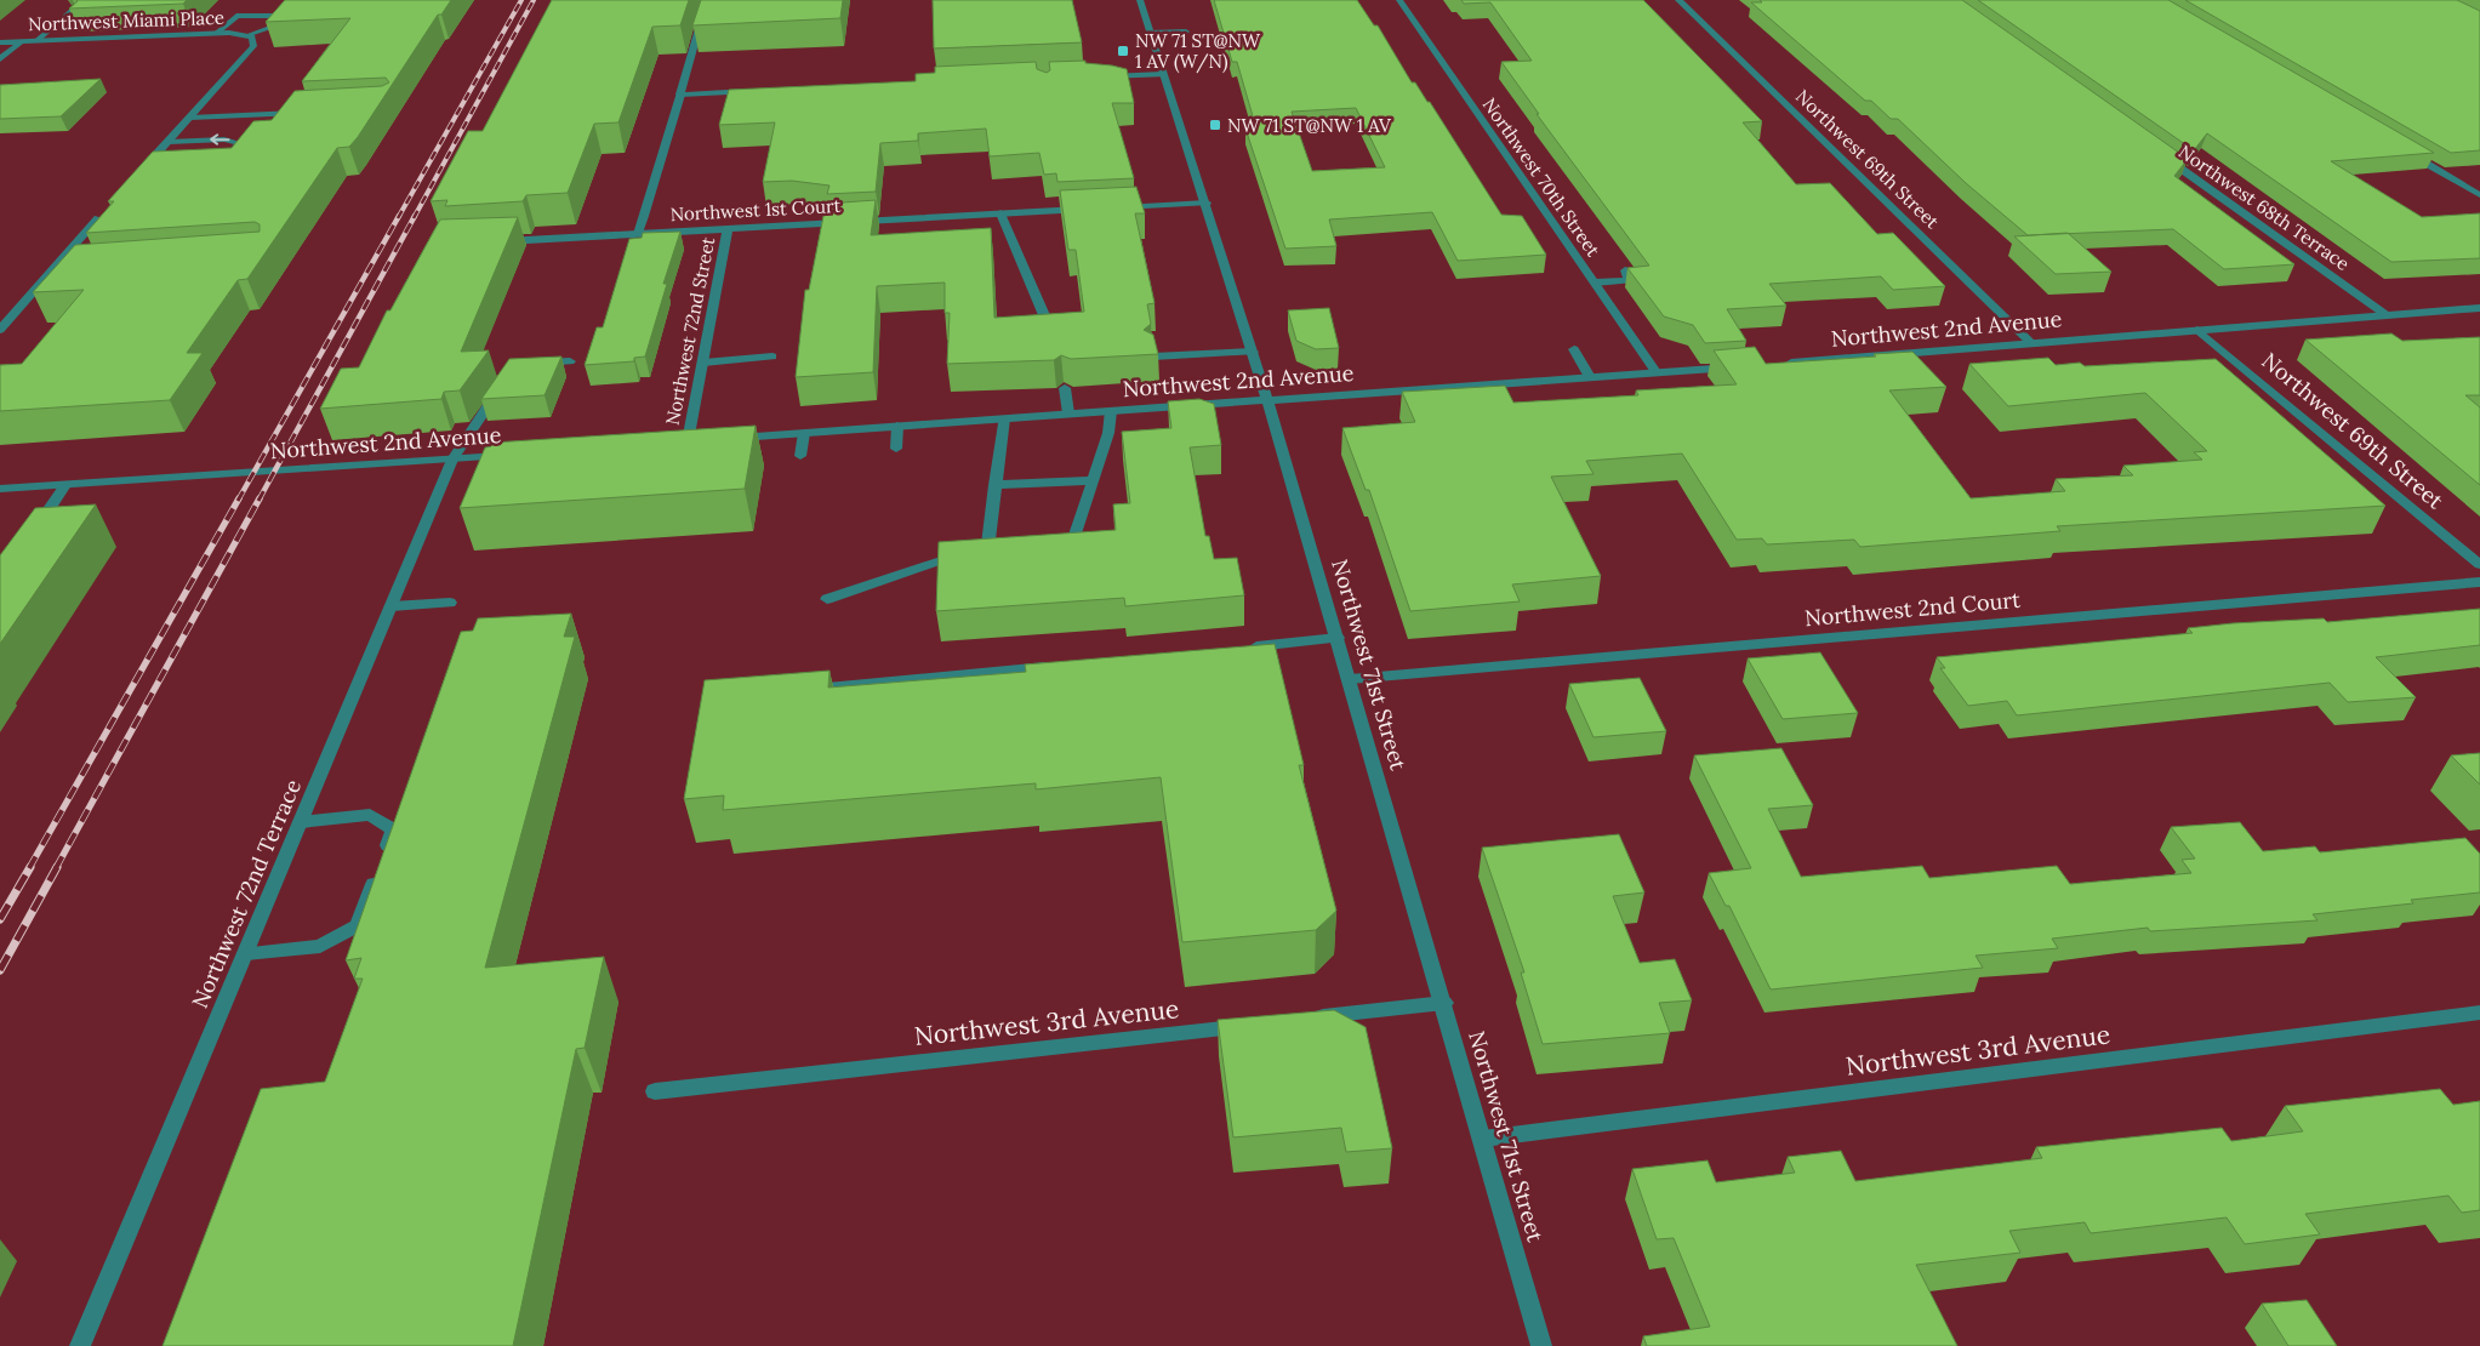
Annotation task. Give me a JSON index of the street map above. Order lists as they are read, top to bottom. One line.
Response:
{"streets":{"street":["Northwest Miami Place","Northwest 69th Street","Northwest 70th Street","Northwest 68th Terrace","Northwest 1st Court","Northwest 2nd Avenue","Northwest 72nd Street","Northwest 2nd Court","Northwest 71st Street","Northwest 72nd Terrace","Northwest 3rd Avenue"]},"crossings":[["Northwest 69th Street","Northwest 2nd Avenue"],["Northwest 70th Street","Northwest 2nd Avenue"],["Northwest 68th Terrace","Northwest 2nd Avenue"],["Northwest 1st Court","Northwest 72nd Street"],["Northwest 2nd Avenue","Northwest 71st Street"],["Northwest 2nd Avenue","Northwest 72nd Terrace"],["Northwest 2nd Court","Northwest 71st Street"],["Northwest 71st Street","Northwest 3rd Avenue"]],"places":{"transit":["NW 71 ST@NW 1 AV (W/N)","NW 71 ST@NW 1 AV"]}}
